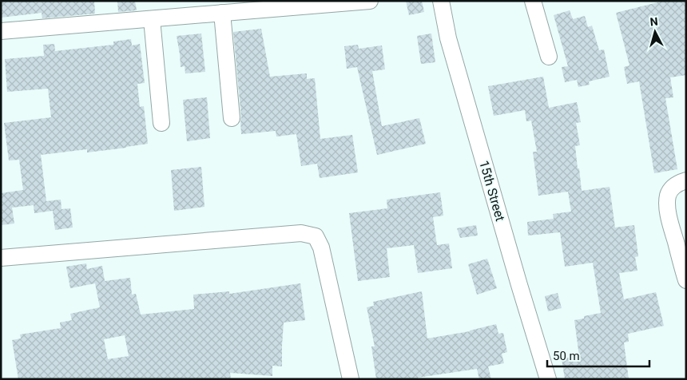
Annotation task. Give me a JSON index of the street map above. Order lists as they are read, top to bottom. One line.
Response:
{"streets":{"street":["15th Street"]},"scale_bar":"50 m","north":"top"}
